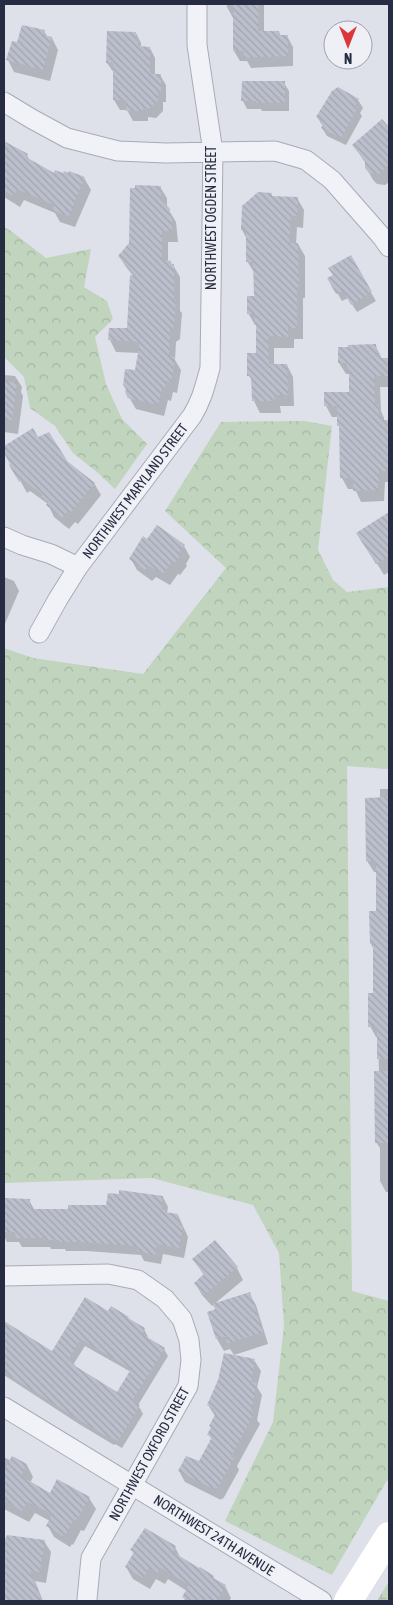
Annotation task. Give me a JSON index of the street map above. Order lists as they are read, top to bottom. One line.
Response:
{"streets":{"street":["NORTHWEST OGDEN STREET","NORTHWEST MARYLAND STREET","NORTHWEST OXFORD STREET","NORTHWEST 24TH AVENUE"]},"crossings":[["NORTHWEST OGDEN STREET","NORTHWEST MARYLAND STREET"],["NORTHWEST OXFORD STREET","NORTHWEST 24TH AVENUE"]],"north":"bottom"}
